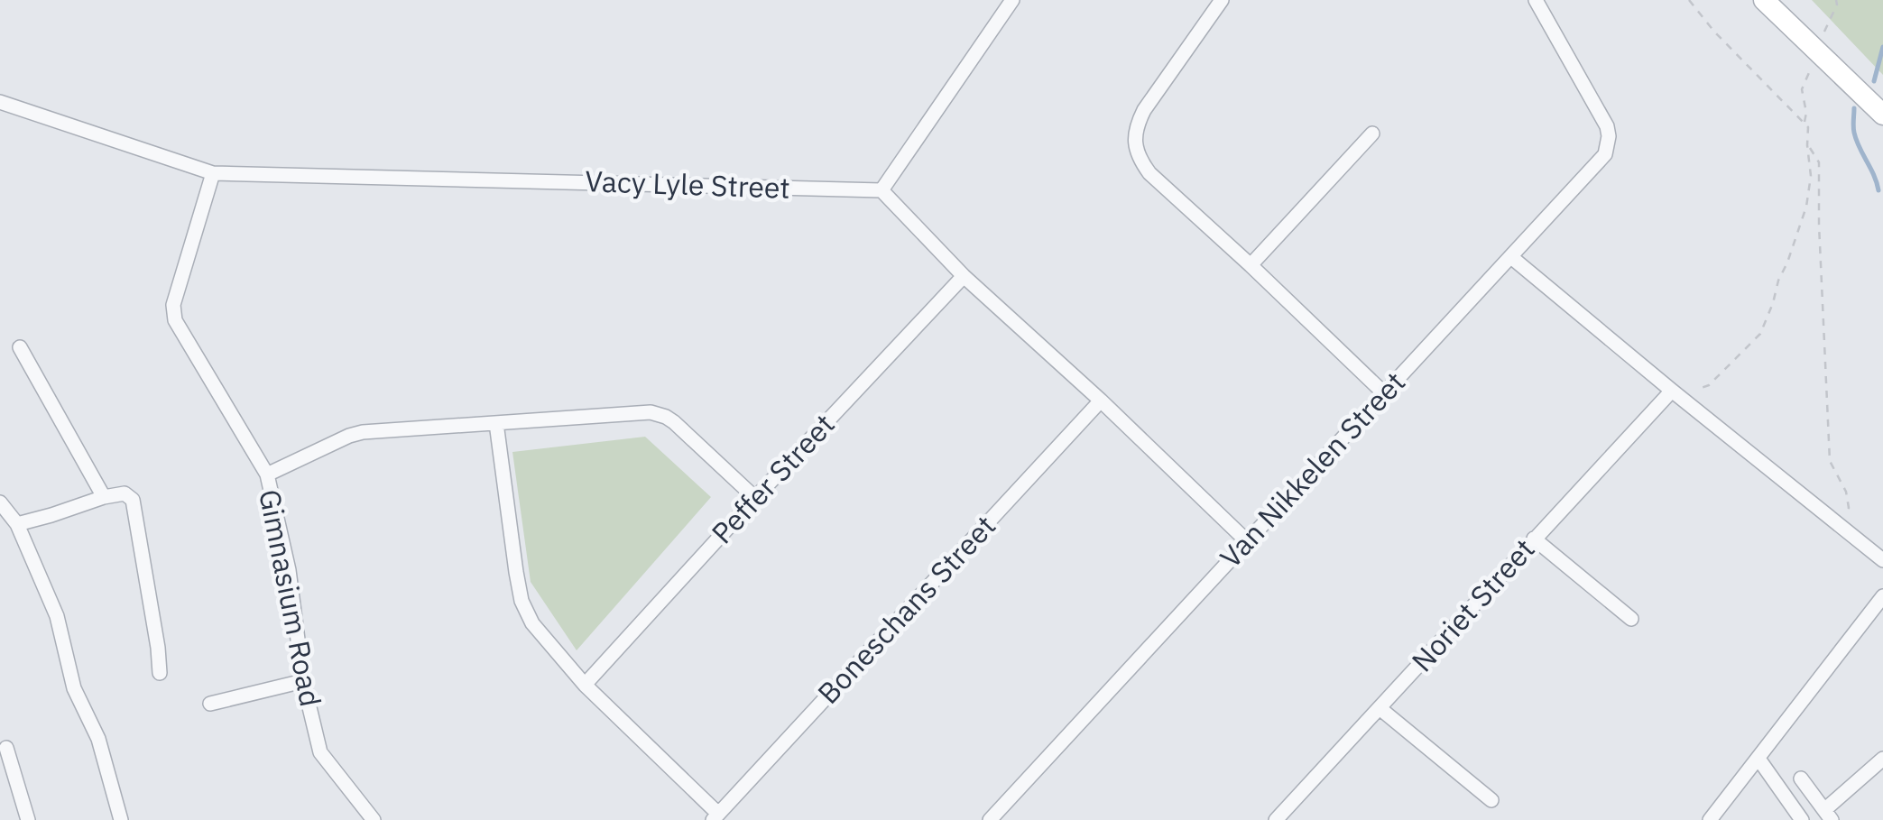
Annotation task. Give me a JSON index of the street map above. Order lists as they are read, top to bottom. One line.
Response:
{"streets":{"street":["Vacy Lyle Street","Van Nikkelen Street","Peffer Street","Gimnasium Road","Noriet Street","Boneschans Street"]},"crossings":[["Vacy Lyle Street","Gimnasium Road"]]}
